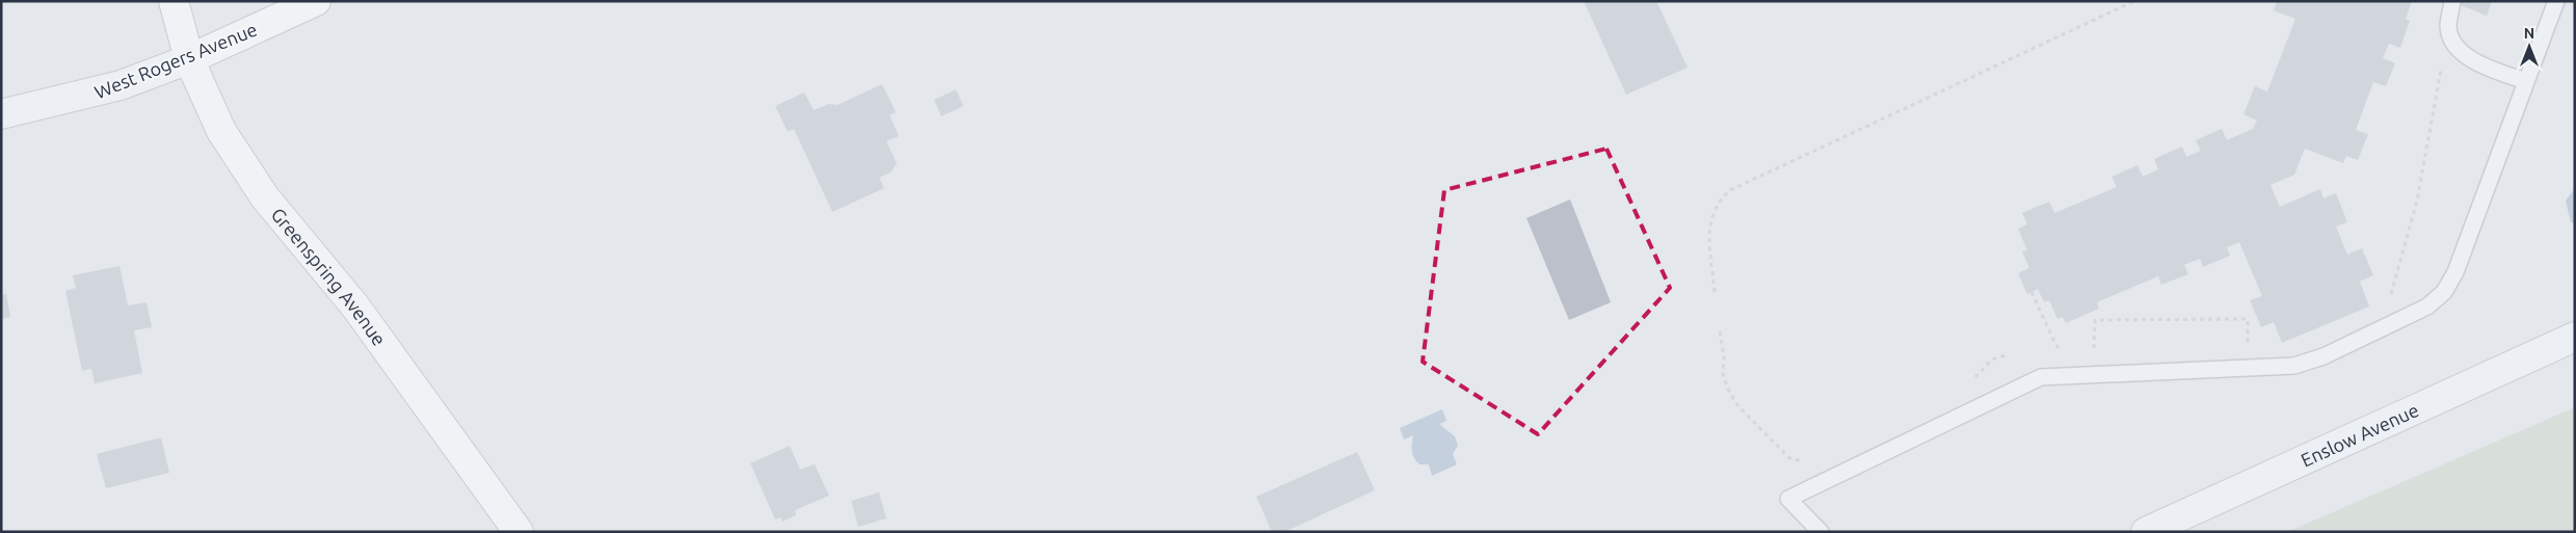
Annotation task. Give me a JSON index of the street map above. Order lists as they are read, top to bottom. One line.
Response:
{"streets":{"main road":["West Rogers Avenue","Greenspring Avenue"],"street":["Enslow Avenue"]},"crossings":[["West Rogers Avenue","Greenspring Avenue"]],"north":"top"}
